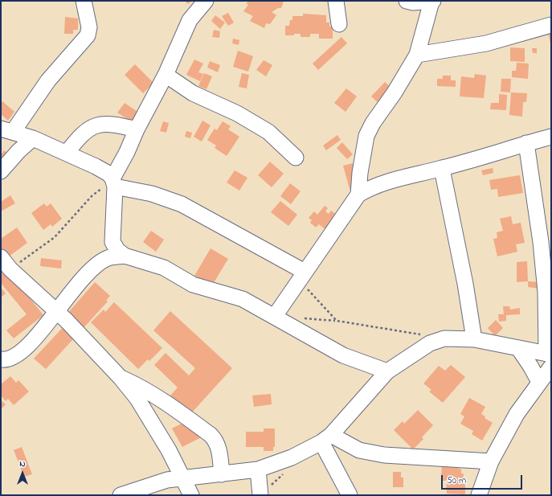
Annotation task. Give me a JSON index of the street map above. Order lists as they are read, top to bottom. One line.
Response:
{"scale_bar":"50 m","north":"top"}
